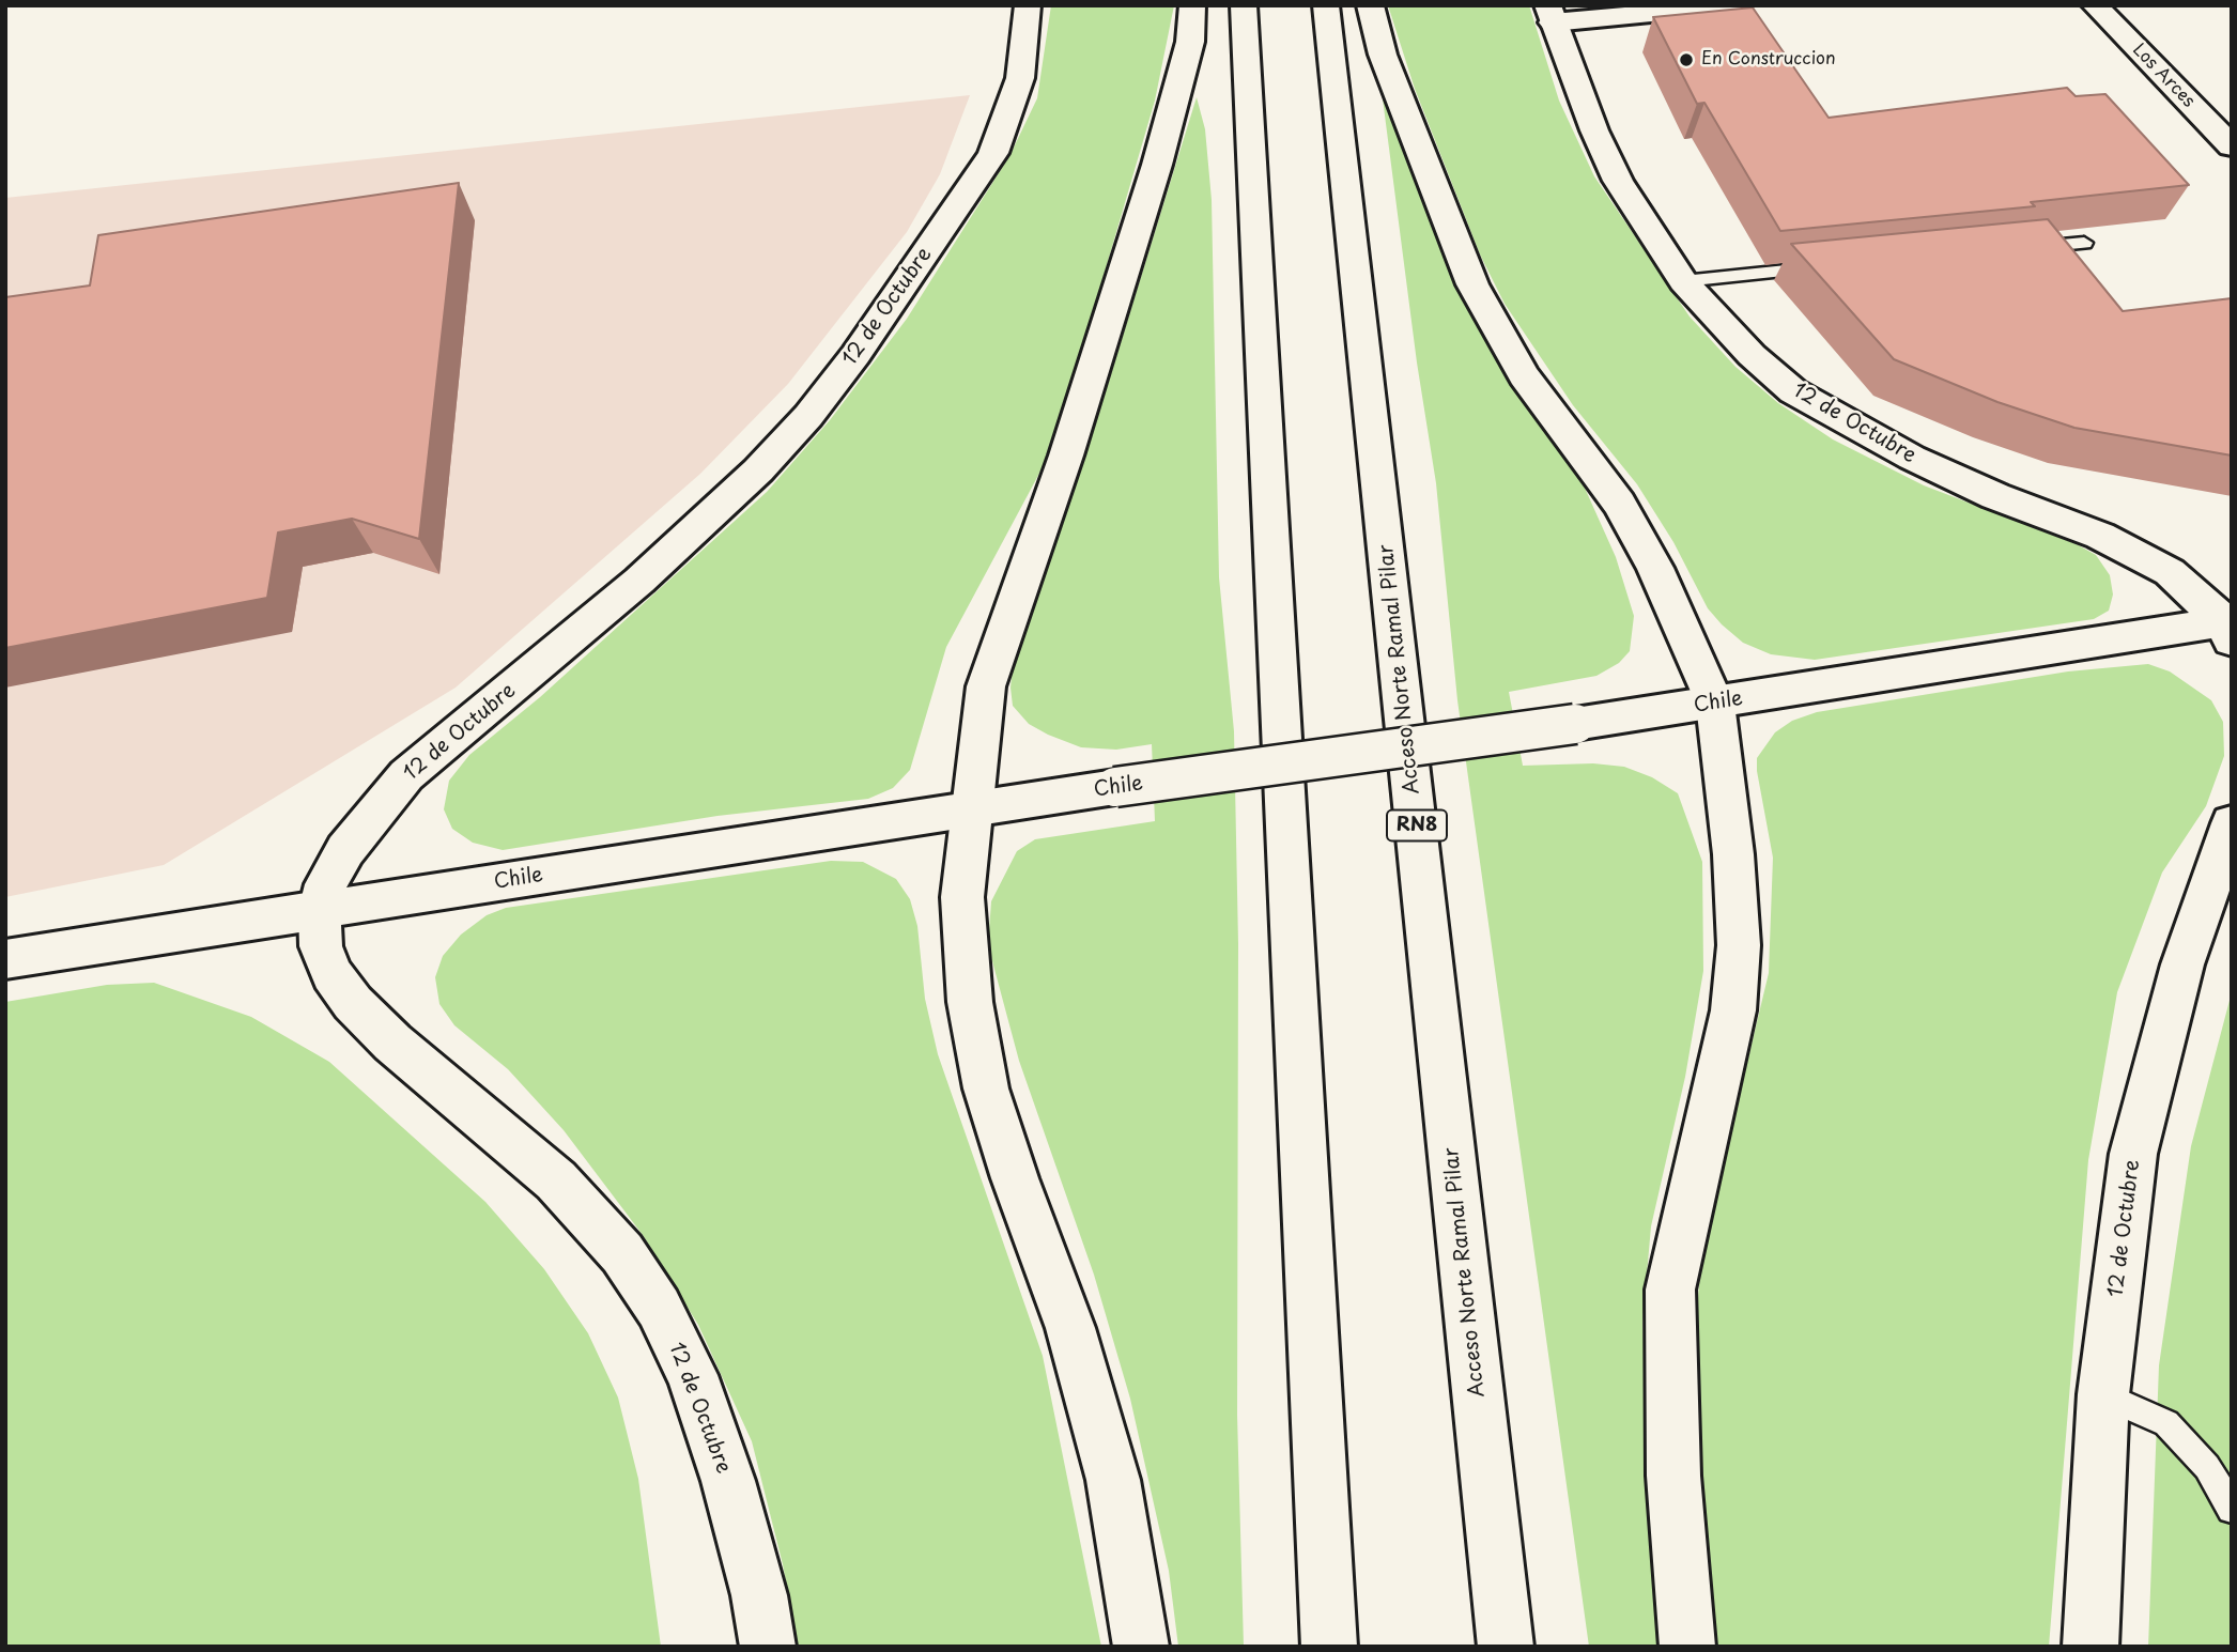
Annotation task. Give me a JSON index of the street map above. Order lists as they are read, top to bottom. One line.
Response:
{"streets":{"main road":["Los Arces","12 de Octubre","Acceso Norte Ramal Pilar","Chile","RN8"]},"crossings":[["12 de Octubre","Chile"]],"places":["En Construccion"]}
